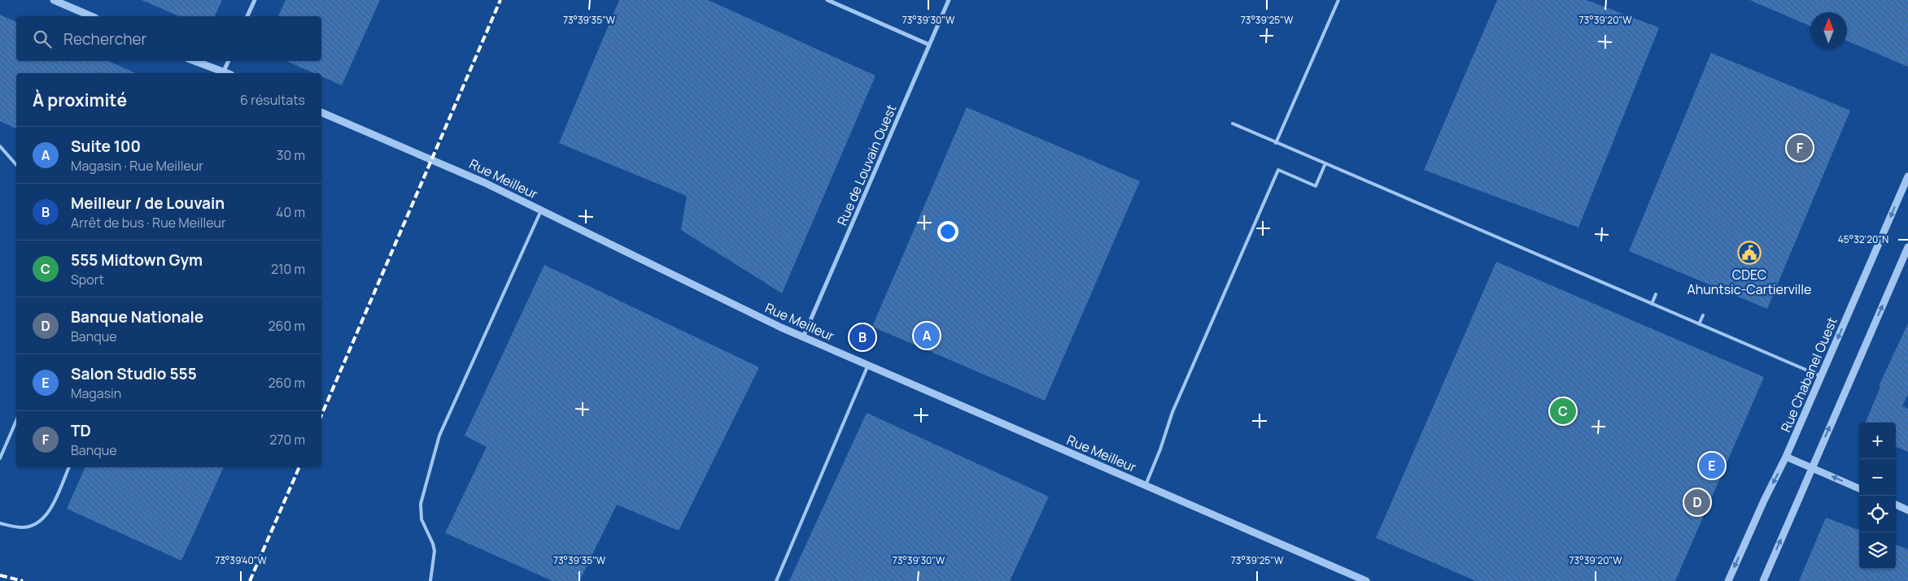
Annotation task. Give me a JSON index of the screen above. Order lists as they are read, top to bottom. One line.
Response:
{"streets":{"street":["Rue de Louvain Ouest","Rue Meilleur","Rue Chabanel Ouest"]},"crossings":[["Rue de Louvain Ouest","Rue Meilleur"]],"places":{"public building":["CDEC Ahuntsic-Cartierville"]},"north":"top","page":{"search":"Rechercher","heading":["À proximité","6 résultats"],"list":[{"mark":"A","name":"Suite 100","note":"Magasin · Rue Meilleur","value":"30 m"},{"mark":"B","name":"Meilleur / de Louvain","note":"Arrêt de bus · Rue Meilleur","value":"40 m"},{"mark":"C","name":"555 Midtown Gym","note":"Sport","value":"210 m"},{"mark":"D","name":"Banque Nationale","note":"Banque","value":"260 m"},{"mark":"E","name":"Salon Studio 555","note":"Magasin","value":"260 m"},{"mark":"F","name":"TD","note":"Banque","value":"270 m"}],"pins":["F","A","B","C","E","D"],"map_buttons":["+","−"]},"coordinates":["73°39'35\"W","73°39'30\"W","73°39'25\"W","73°39'20\"W","45°32'20\"N","73°39'40\"W"]}
